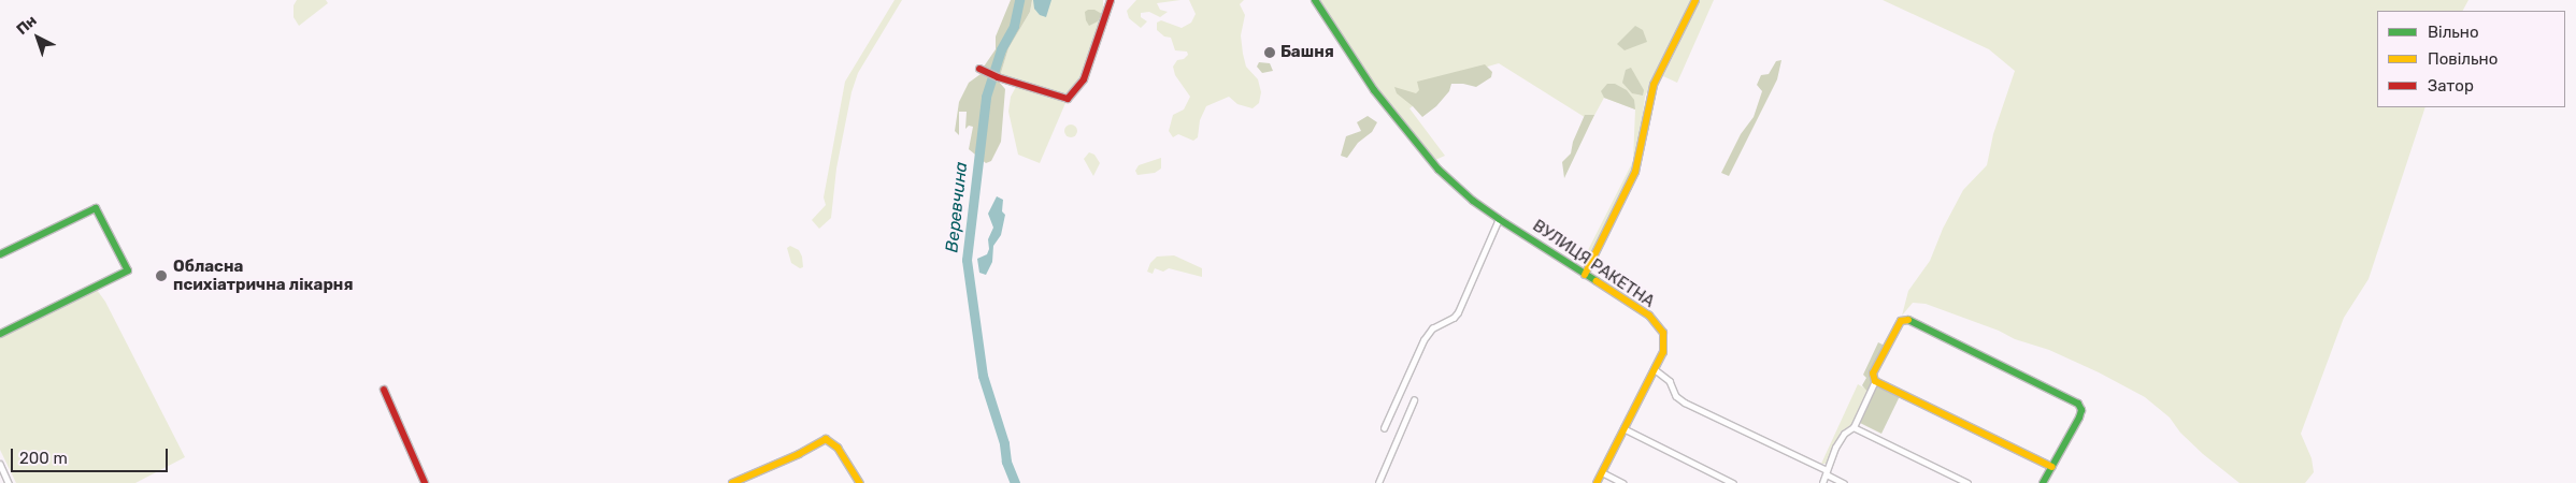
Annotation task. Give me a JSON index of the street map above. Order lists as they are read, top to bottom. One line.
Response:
{"streets":{"street":["ВУЛИЦЯ РАКЕТНА"]},"water":["Веревчина"],"places":["Башня","Обласна психіатрична лікарня"],"legend":["Вільно","Повільно","Затор"],"scale_bar":"200 m","north":"top left"}
